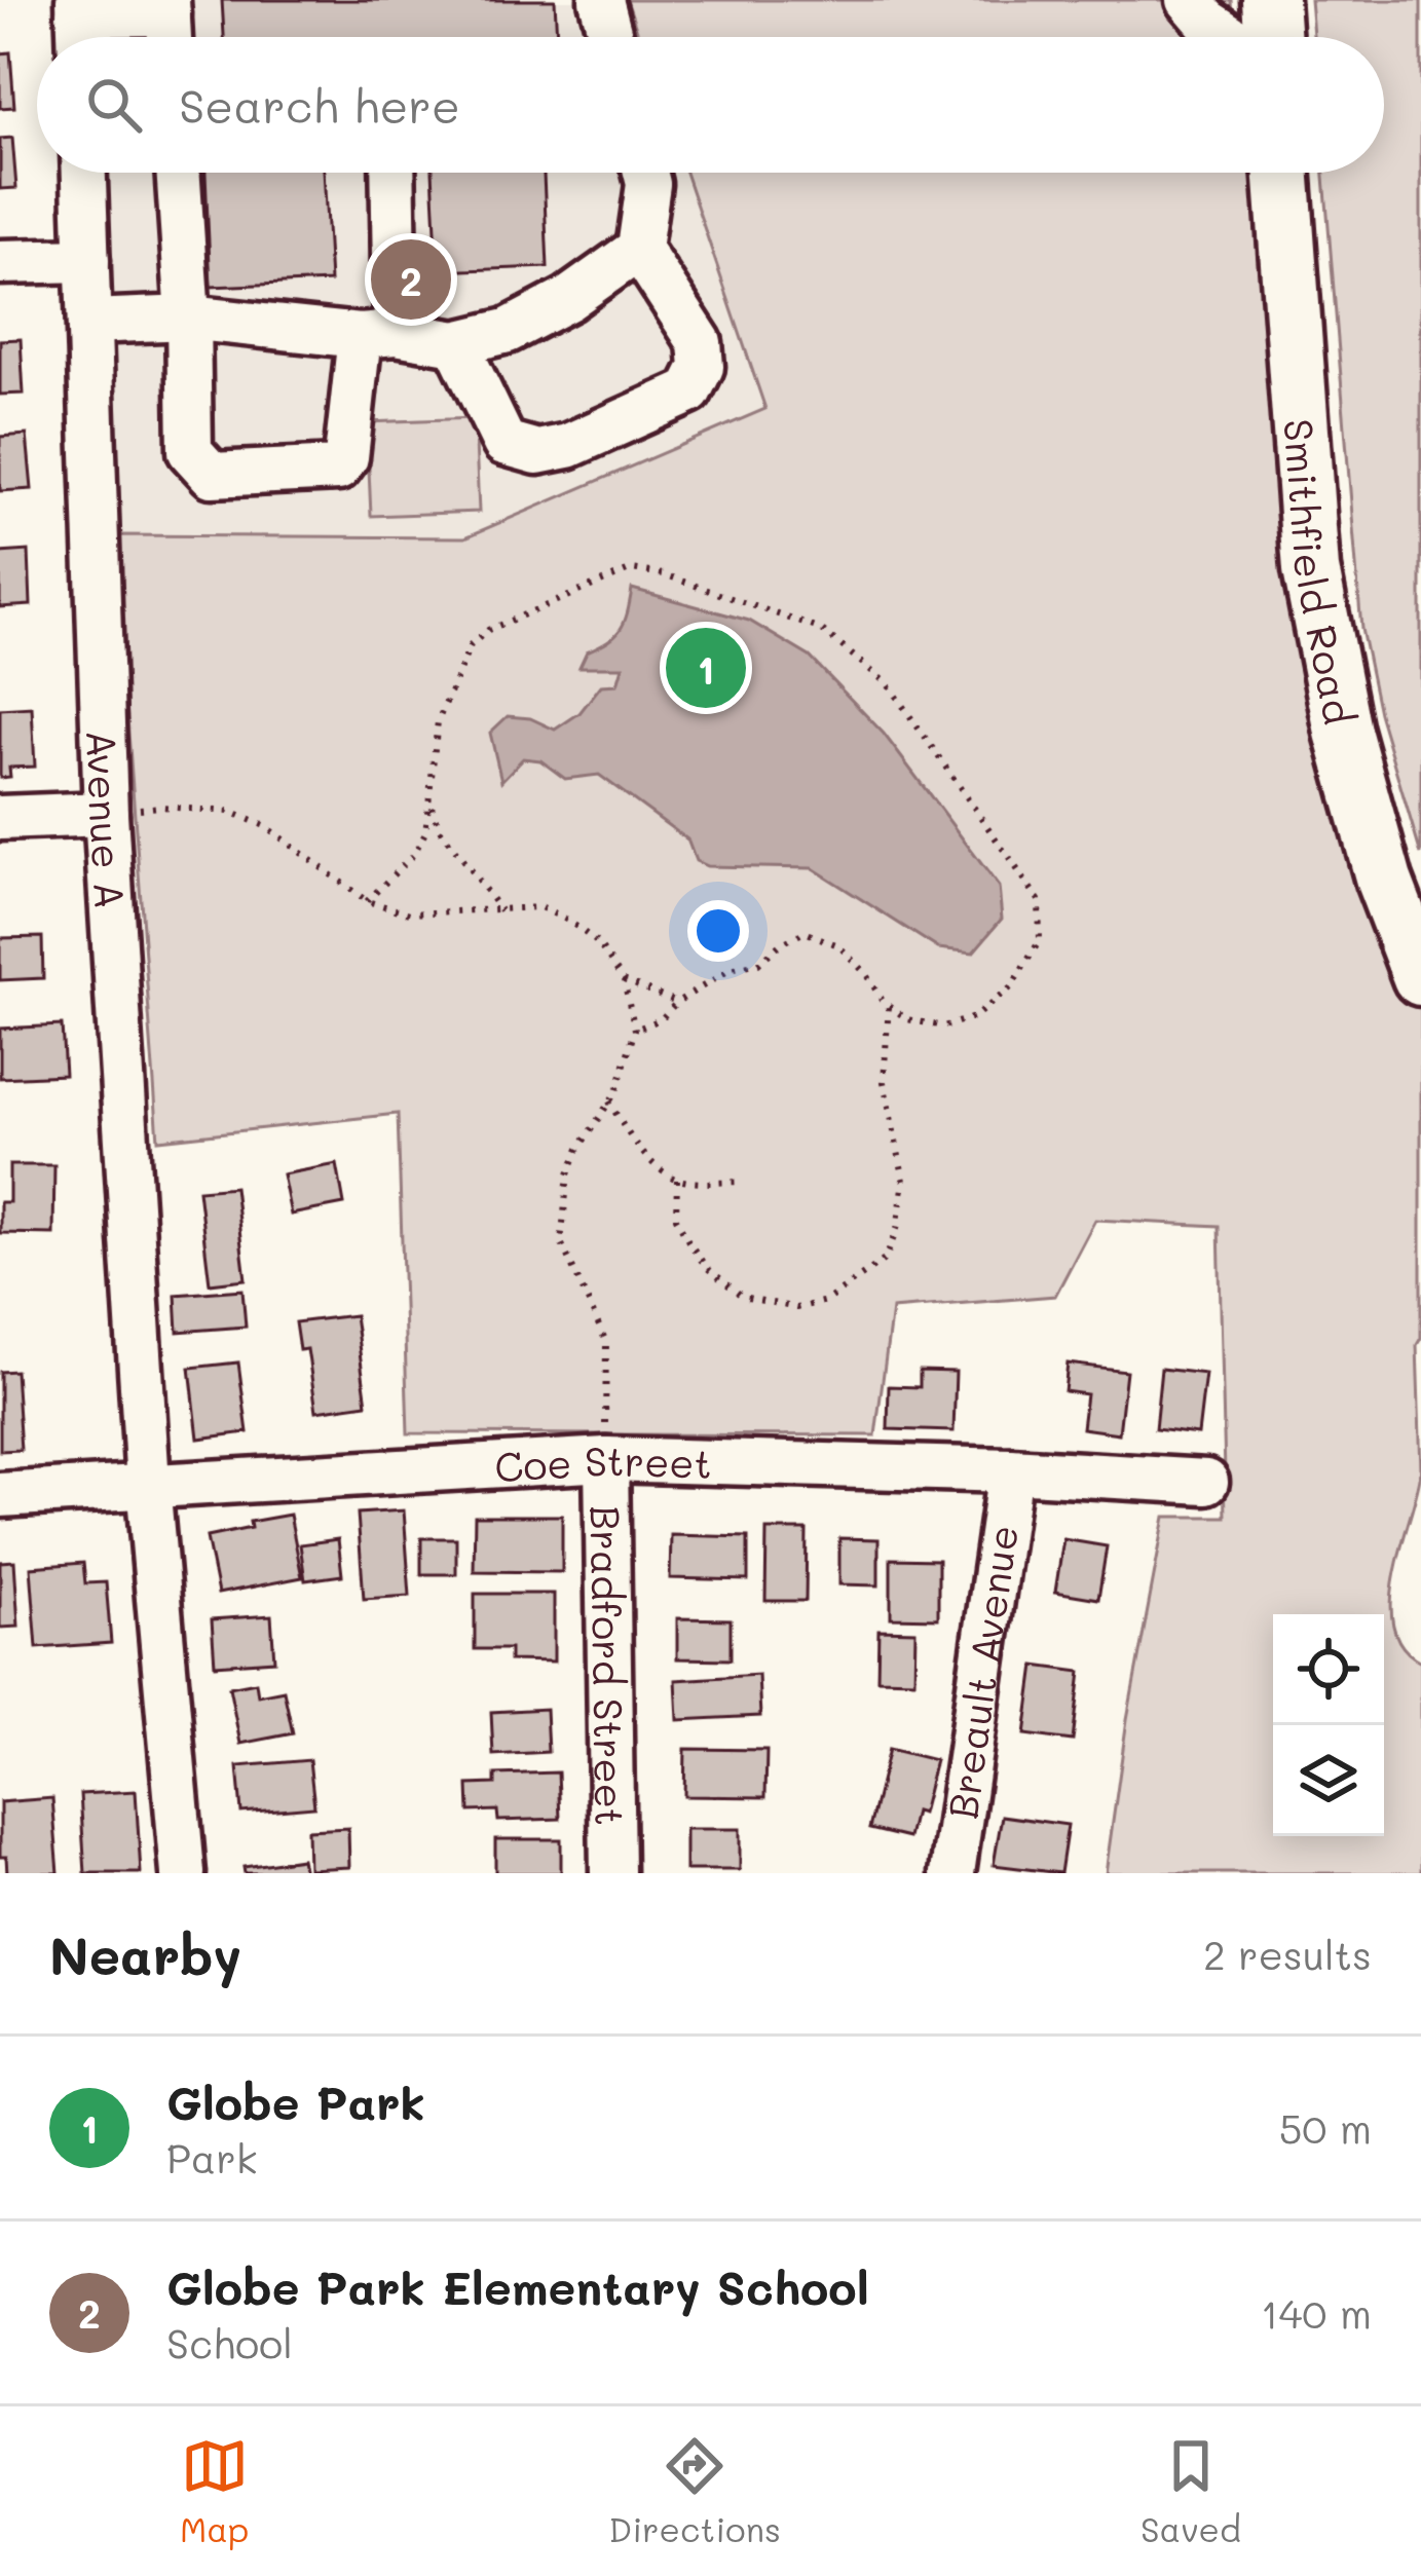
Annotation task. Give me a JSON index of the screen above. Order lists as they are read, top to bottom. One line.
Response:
{"streets":{"main road":["Smithfield Road"],"street":["Avenue A","Coe Street","Bradford Street","Breault Avenue"]},"crossings":[["Avenue A","Coe Street"],["Coe Street","Bradford Street"],["Coe Street","Breault Avenue"]],"page":{"search":"Search here","pins":["2","1"],"heading":["Nearby","2 results"],"list":[{"mark":"1","name":"Globe Park","note":"Park","value":"50 m"},{"mark":"2","name":"Globe Park Elementary School","note":"School","value":"140 m"}],"nav":["Map","Directions","Saved"]}}
